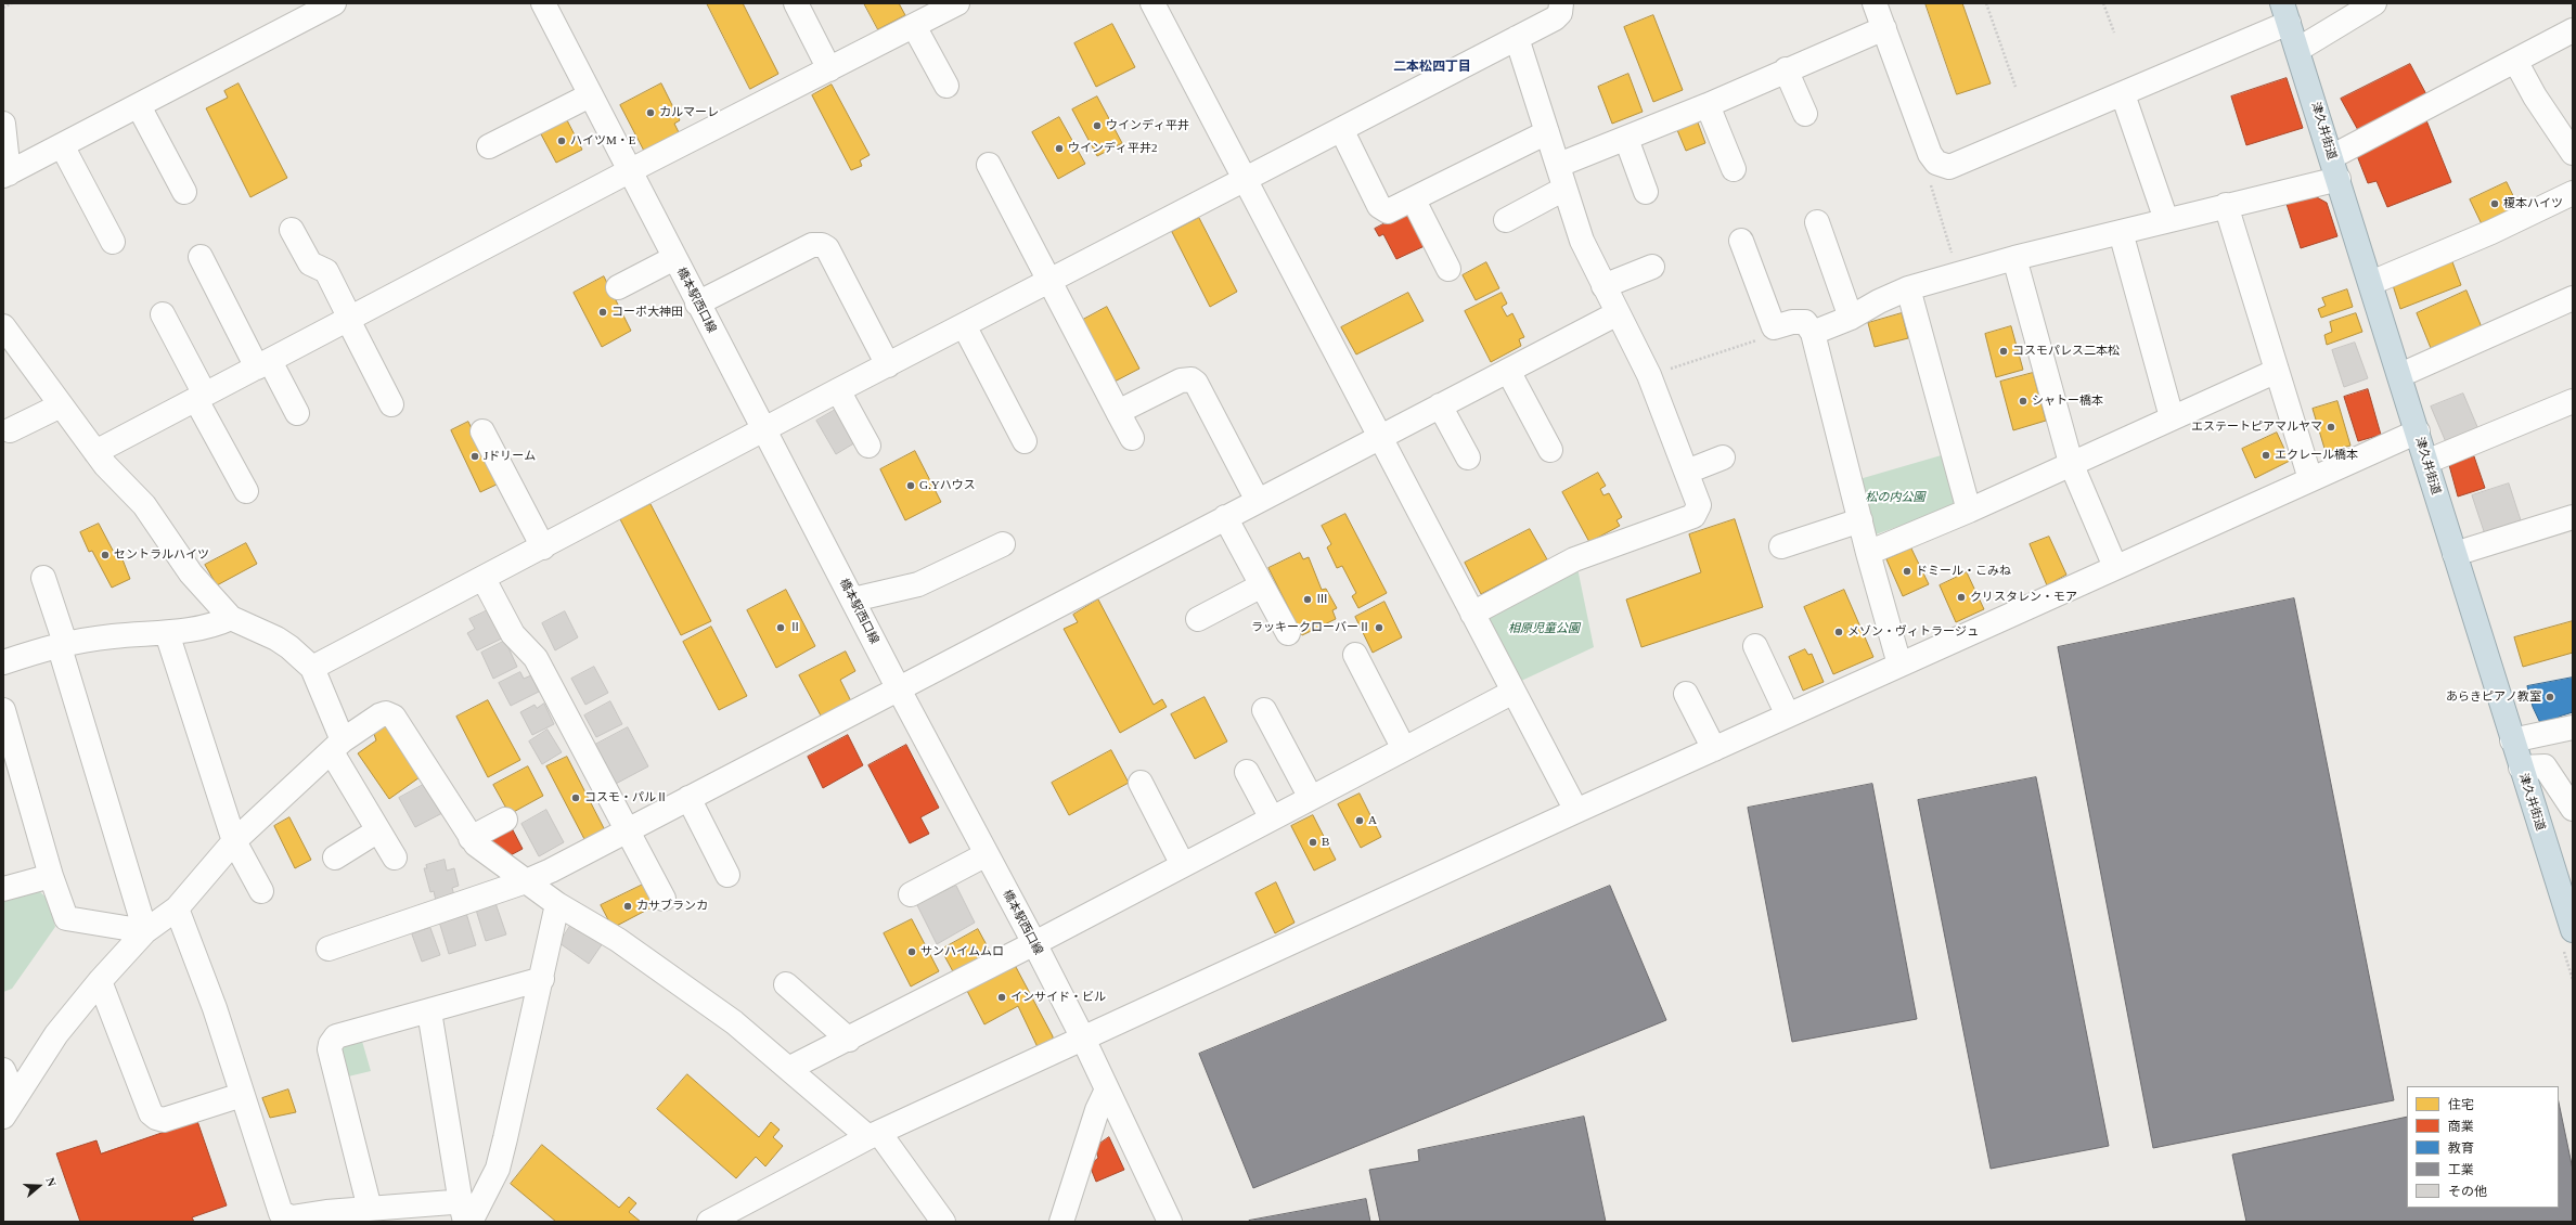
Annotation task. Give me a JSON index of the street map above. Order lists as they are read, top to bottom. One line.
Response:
{"streets":{"highway":["津久井街道"],"street":["橋本駅西口線"]},"districts":["二本松四丁目"],"parks":["松の内公園","相原児童公園"],"places":["カルマーレ","ウインディ平井","ハイツM・E","ウインディ平井2","榎本ハイツ","コーポ大神田","コスモパレス二本松","シャトー橋本","エステートピアマルヤマ","エクレール橋本","Jドリーム","G.Yハウス","セントラルハイツ","ドミール・こみね","クリスタレン・モア","Ⅲ","Ⅱ","ラッキークローバーⅡ","メゾン・ヴィトラージュ","あらきピアノ教室","コスモ・パルⅡ","A","B","カサブランカ","サンハイムムロ","インサイド・ビル"],"legend":["住宅","商業","教育","工業","その他"],"north":"right"}
